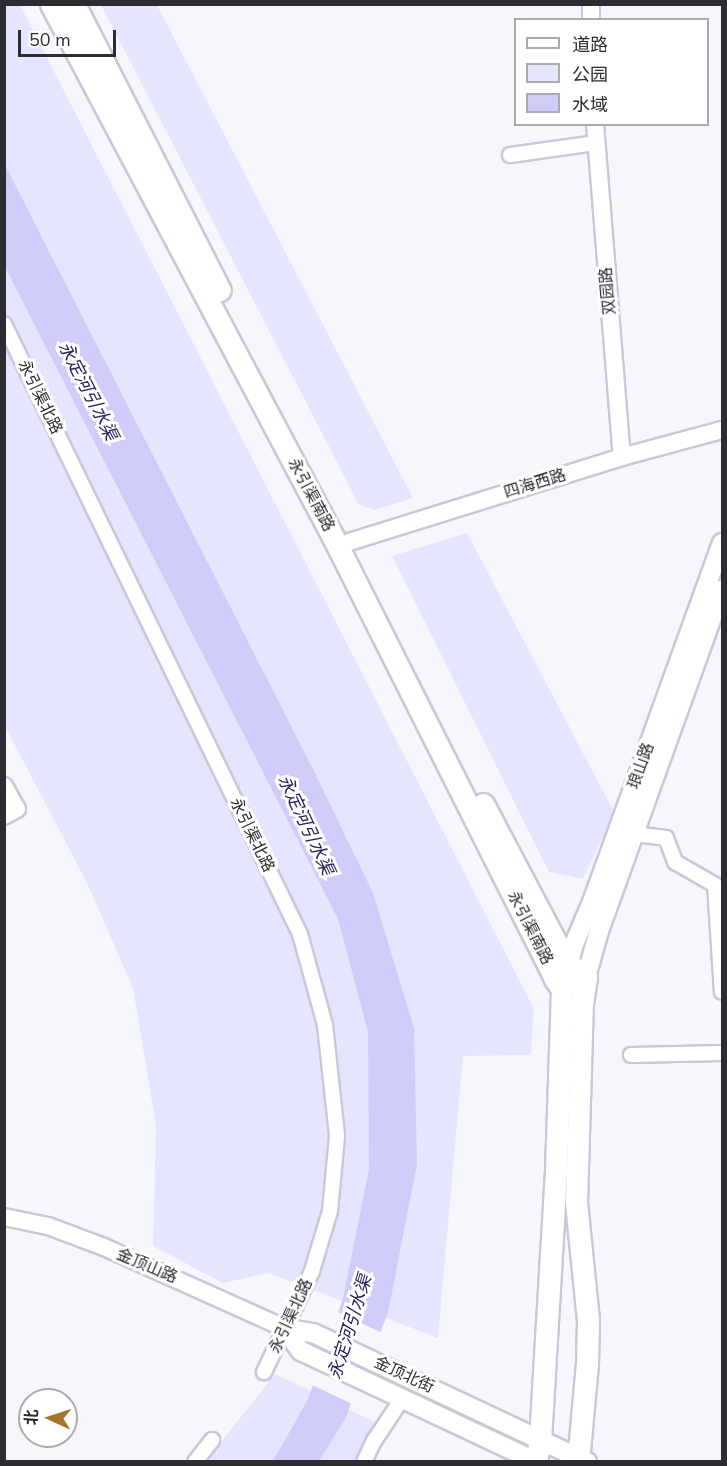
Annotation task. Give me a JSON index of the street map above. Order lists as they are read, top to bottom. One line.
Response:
{"streets":{"main road":["永引渠南路","琅山路","金顶北街"],"street":["双园路","永引渠北路","四海西路","金顶山路"]},"crossings":[["双园路","四海西路"],["永引渠北路","金顶山路"],["永引渠北路","金顶北街"],["四海西路","永引渠南路"],["永引渠南路","琅山路"],["永引渠南路","金顶北街"],["金顶山路","金顶北街"]],"water":["永定河引水渠"],"legend":["道路","公园","水域"],"scale_bar":"50 m","north":"left"}
